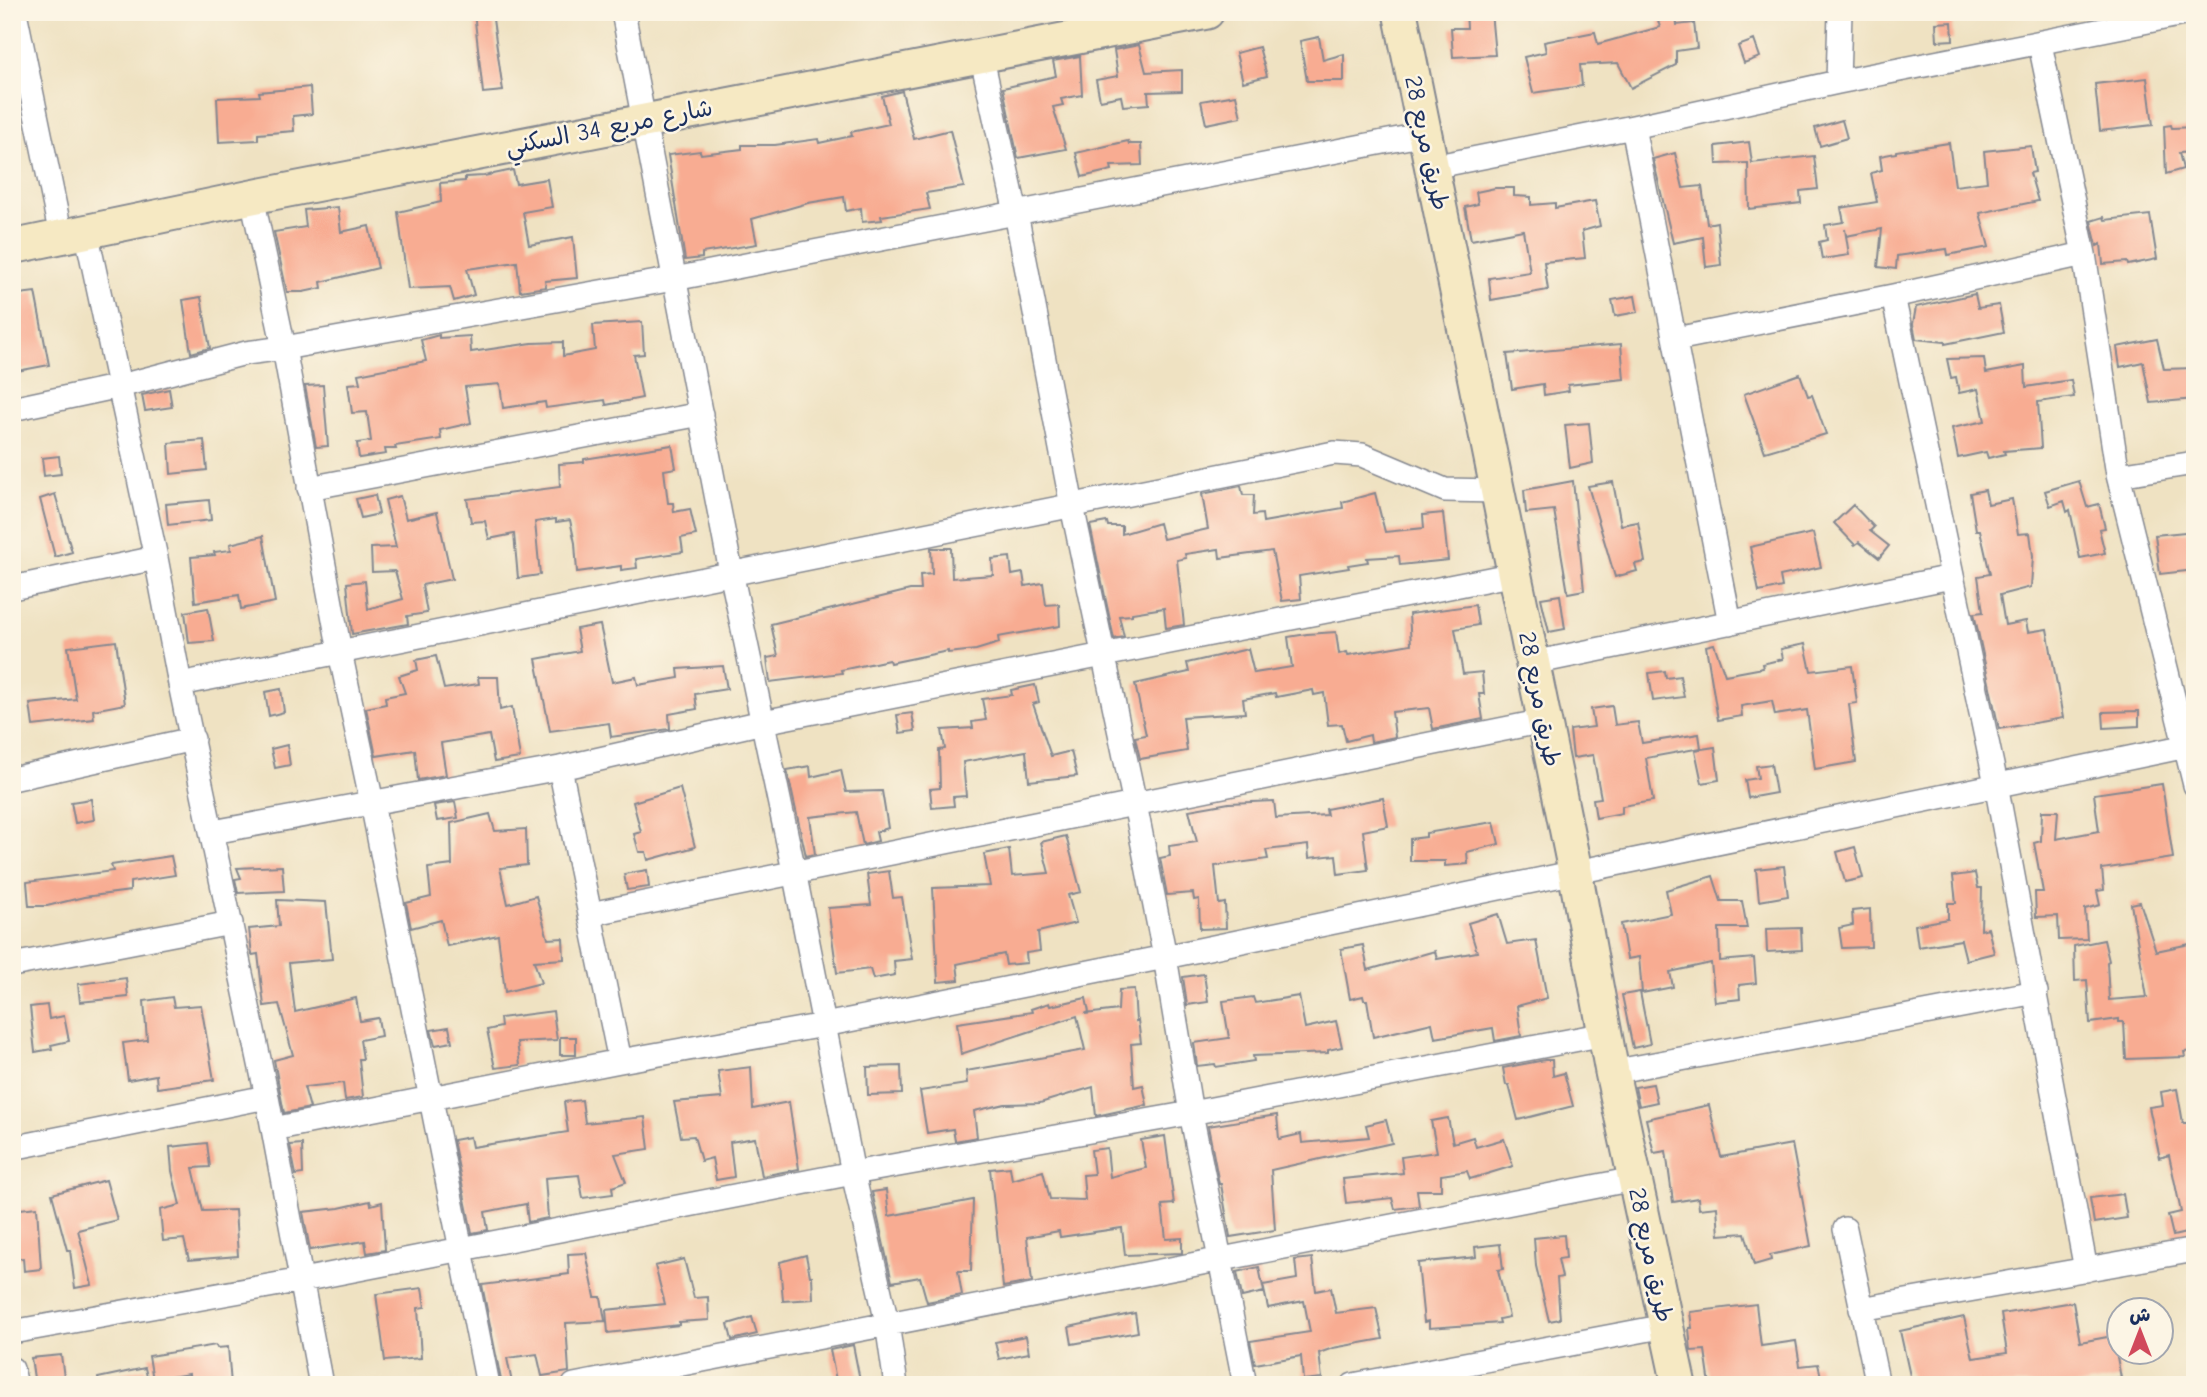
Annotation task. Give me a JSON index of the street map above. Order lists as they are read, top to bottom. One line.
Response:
{"streets":{"street":["شارع مربع 34 السكني","طريق مربع 28"]},"north":"top"}
